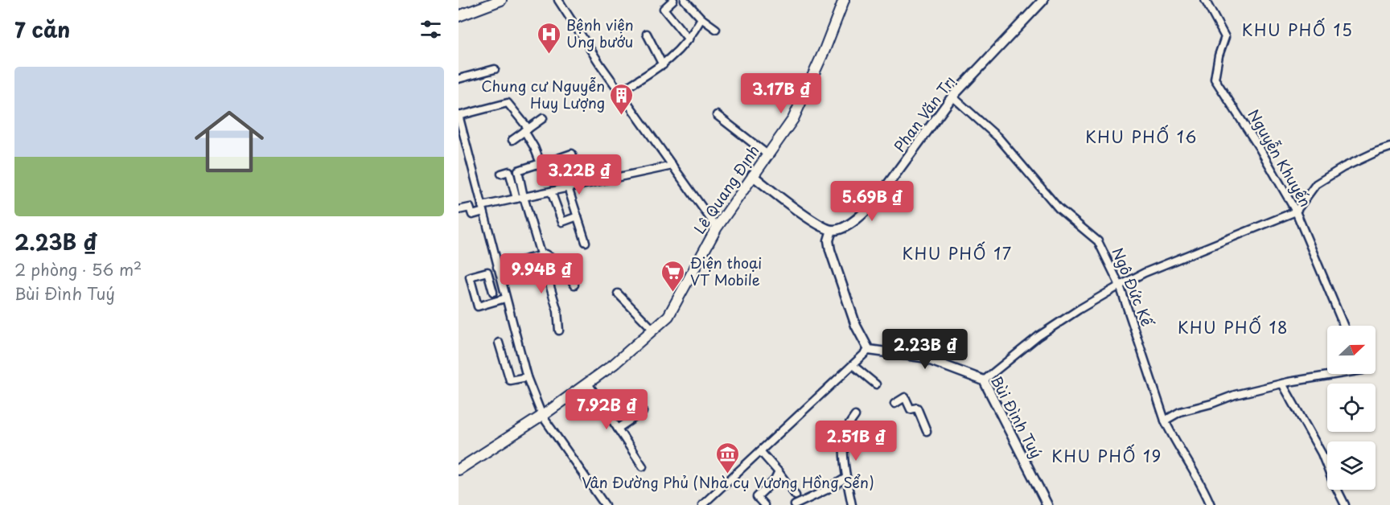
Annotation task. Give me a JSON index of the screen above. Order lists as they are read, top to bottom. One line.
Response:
{"streets":{"main road":["Lê Quang Định"],"street":["Phan Văn Trị","Nguyễn Khuyến","Ngô Đức Kế","Bùi Đình Tuý"]},"crossings":[["Phan Văn Trị","Ngô Đức Kế"]],"districts":["KHU PHỐ 15","KHU PHỐ 16","KHU PHỐ 17","KHU PHỐ 18","KHU PHỐ 19"],"places":{"hospital":["Bệnh viện Ung bướu"],"building":["Chung cư Nguyễn Huy Lượng"],"supermarket":["Điện thoại VT Mobile"],"museum":["Vân Đường Phủ (Nhà cụ Vương Hồng Sển)"]},"north":"right","page":{"heading":"7 căn","list":[{"name":"2.23B ₫","note":"2 phòng · 56 m² · Bùi Đình Tuý"}],"price":["3.17B ₫","3.22B ₫","5.69B ₫","9.94B ₫","2.23B ₫","7.92B ₫","2.51B ₫"]}}
